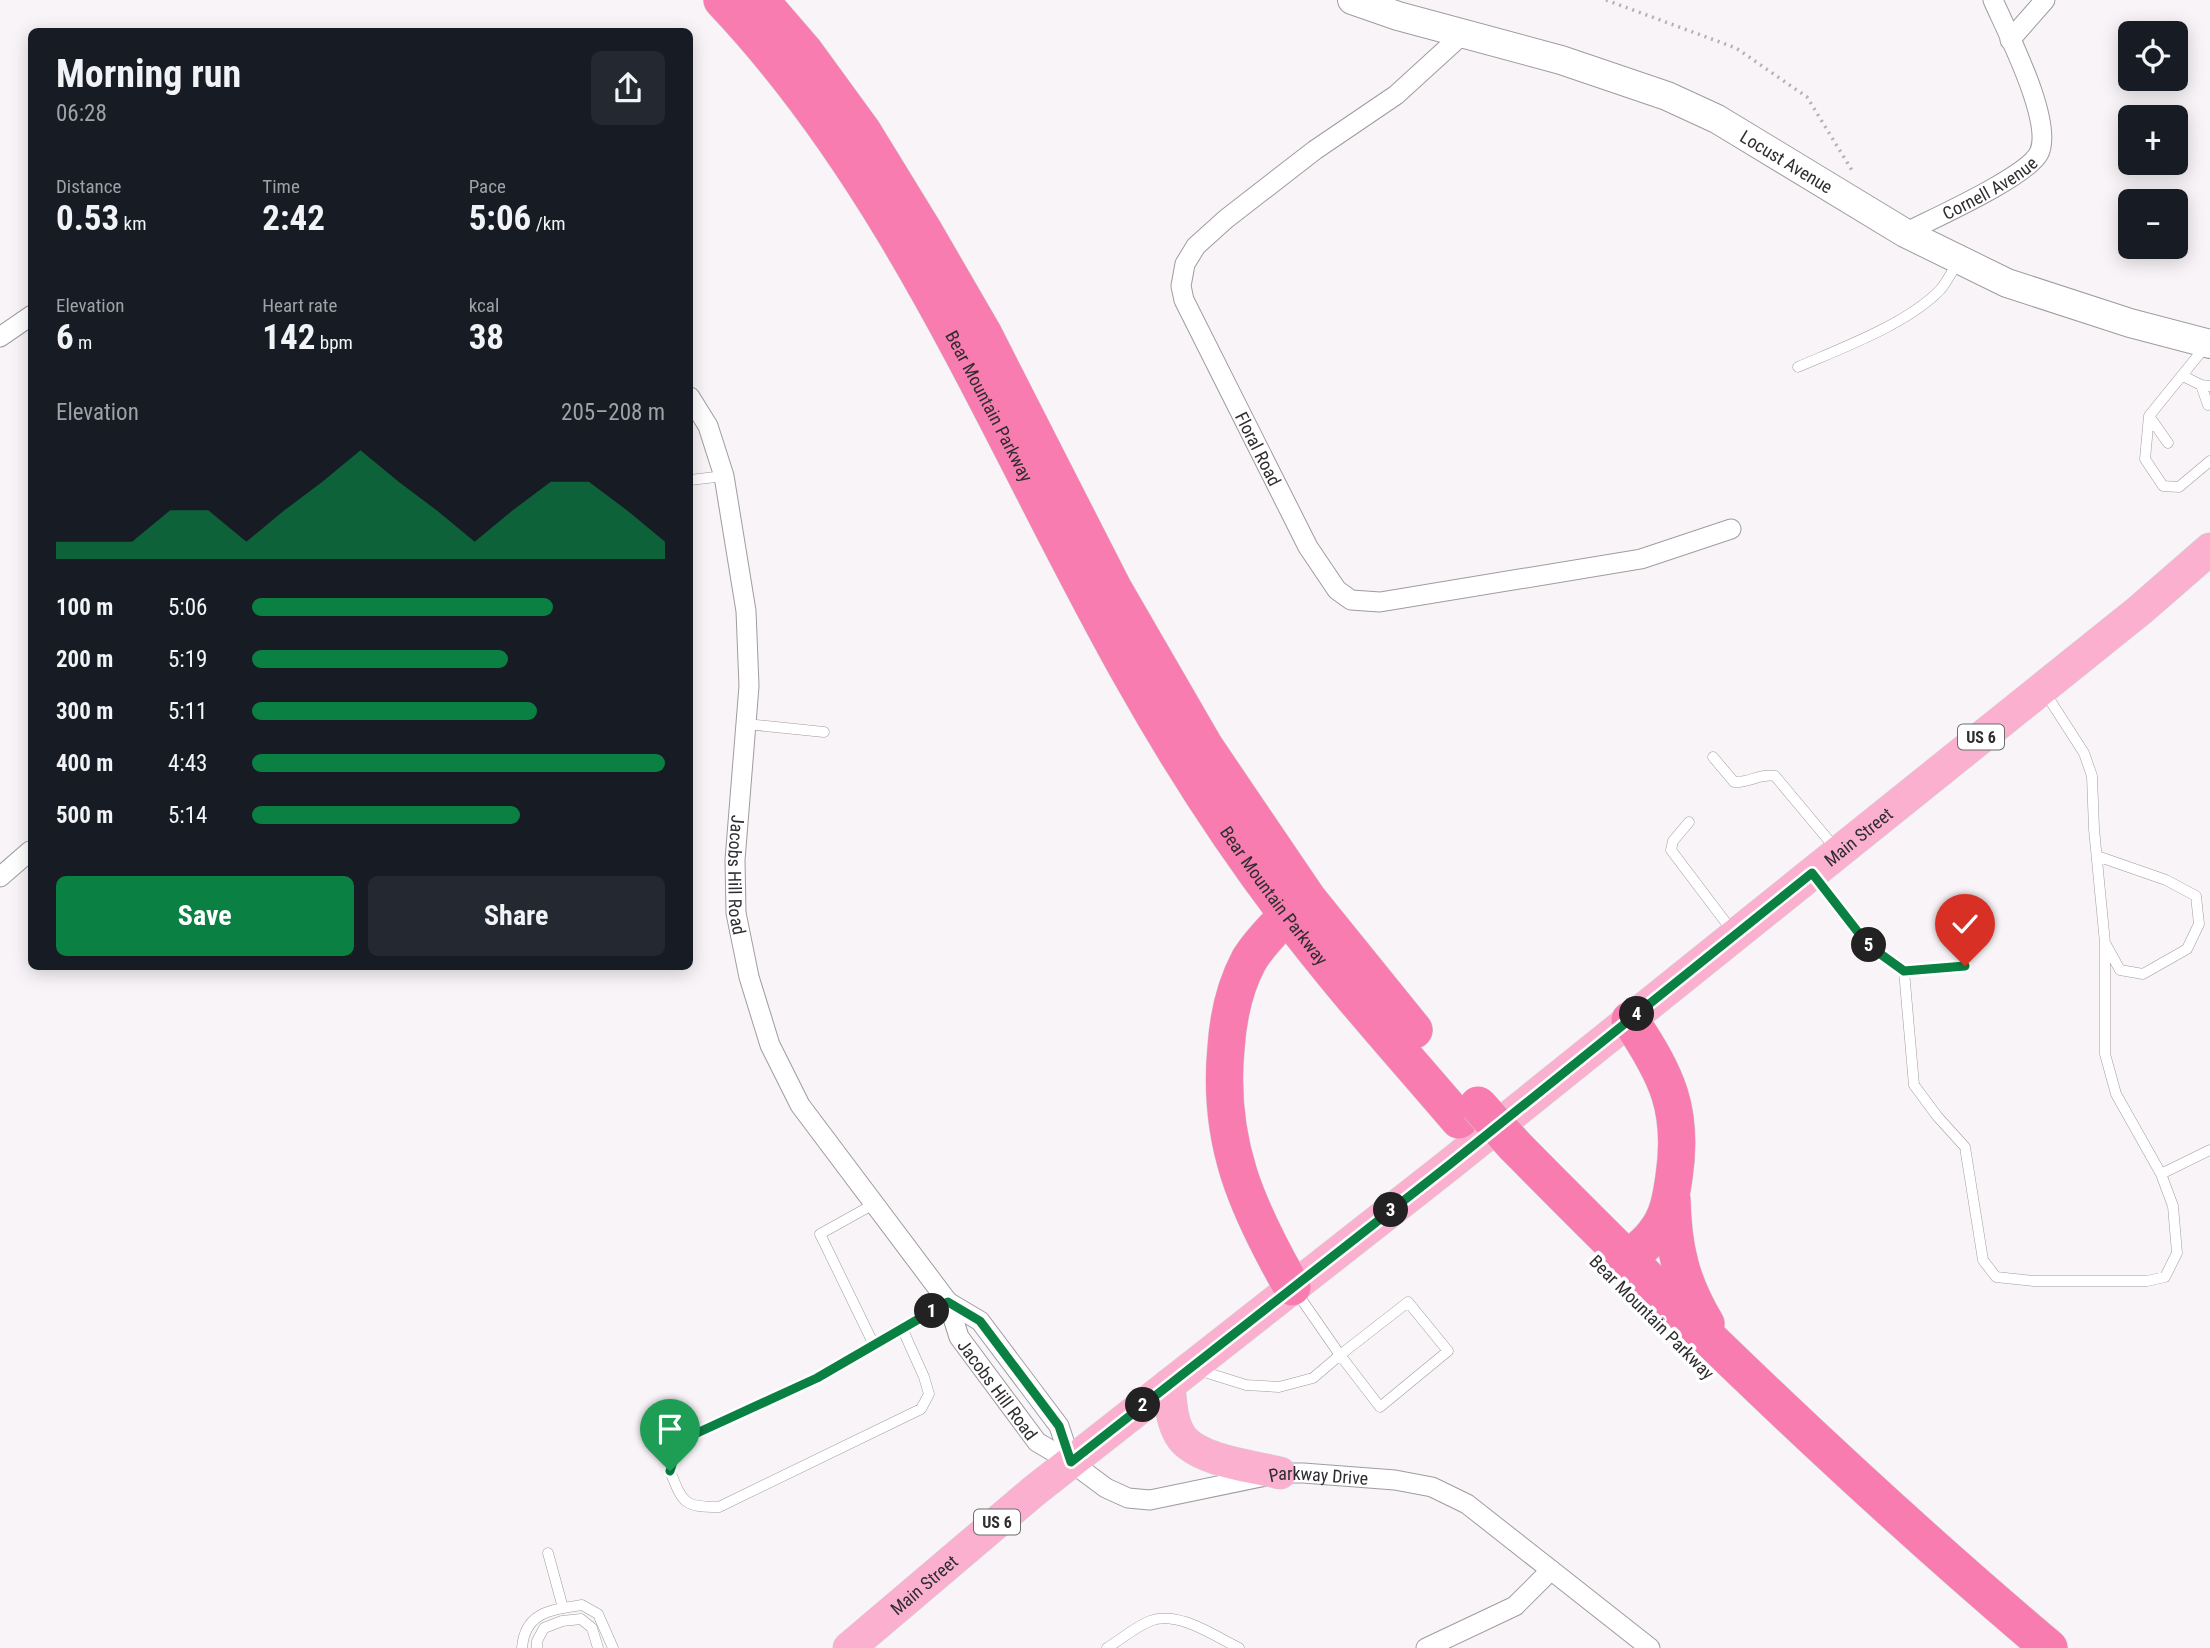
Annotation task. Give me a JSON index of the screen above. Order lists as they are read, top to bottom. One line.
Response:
{"streets":{"highway":["Bear Mountain Parkway"],"main road":["US 6","Main Street"],"street":["Locust Avenue","Cornell Avenue","Floral Road","Jacobs Hill Road","Parkway Drive"]},"crossings":[["Locust Avenue","Cornell Avenue"],["Locust Avenue","Floral Road"],["Main Street","Jacobs Hill Road"],["Main Street","Parkway Drive"],["Jacobs Hill Road","Parkway Drive"]],"page":{"map_buttons":["+","−"],"heading":["Morning run","06:28"],"stats":[["Distance","0.53 km"],["Time","2:42"],["Pace","5:06 /km"],["Elevation","6 m"],["Heart rate","142 bpm"],["kcal","38"]],"chart":["Elevation","205–208 m"],"list":[{"name":"100 m","note":"5:06"},{"name":"200 m","note":"5:19"},{"name":"300 m","note":"5:11"},{"name":"400 m","note":"4:43"},{"name":"500 m","note":"5:14"}],"buttons":["Save","Share"],"pins":["5","4","3","1","2"]}}
